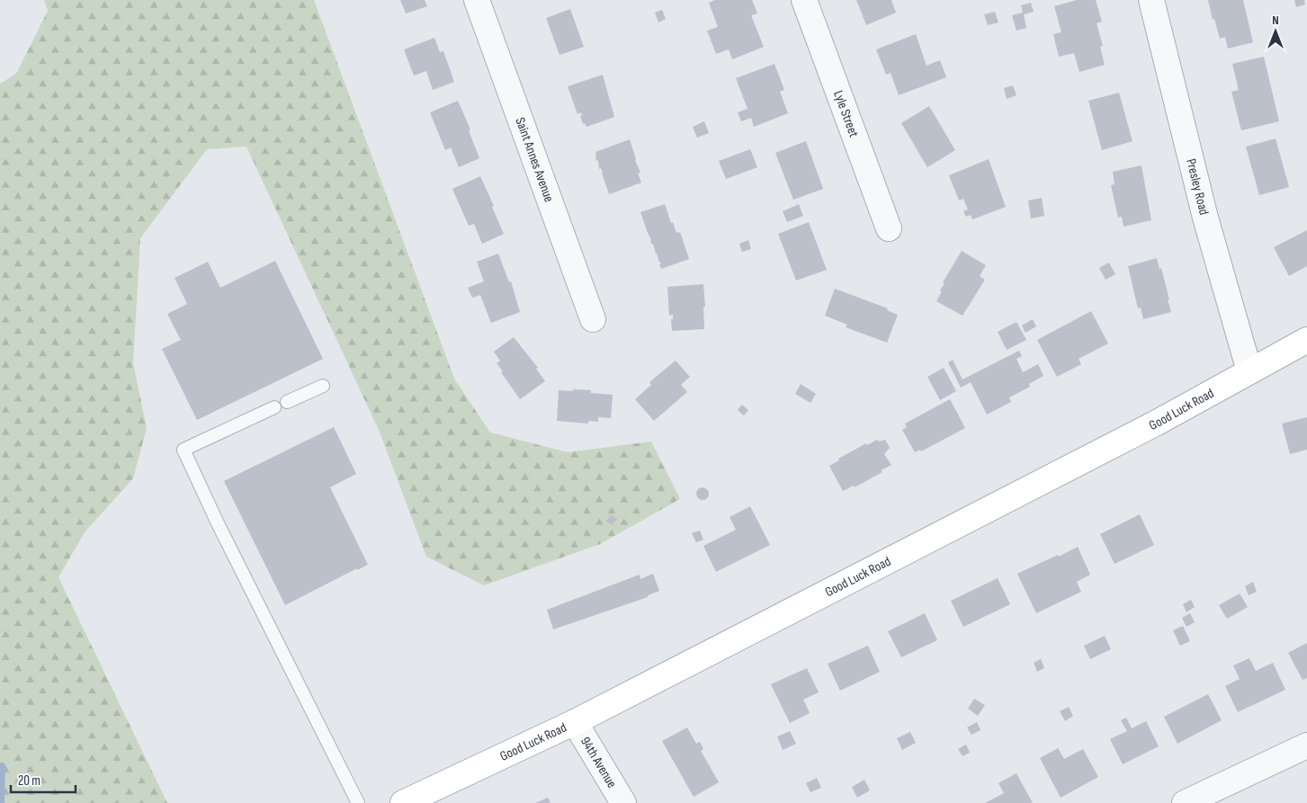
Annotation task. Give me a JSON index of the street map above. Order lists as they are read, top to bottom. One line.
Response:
{"streets":{"main road":["Good Luck Road"],"street":["Lyle Street","Saint Annes Avenue","Presley Road","94th Avenue"]},"crossings":[["Presley Road","Good Luck Road"],["Good Luck Road","94th Avenue"]],"scale_bar":"20 m","north":"top"}
